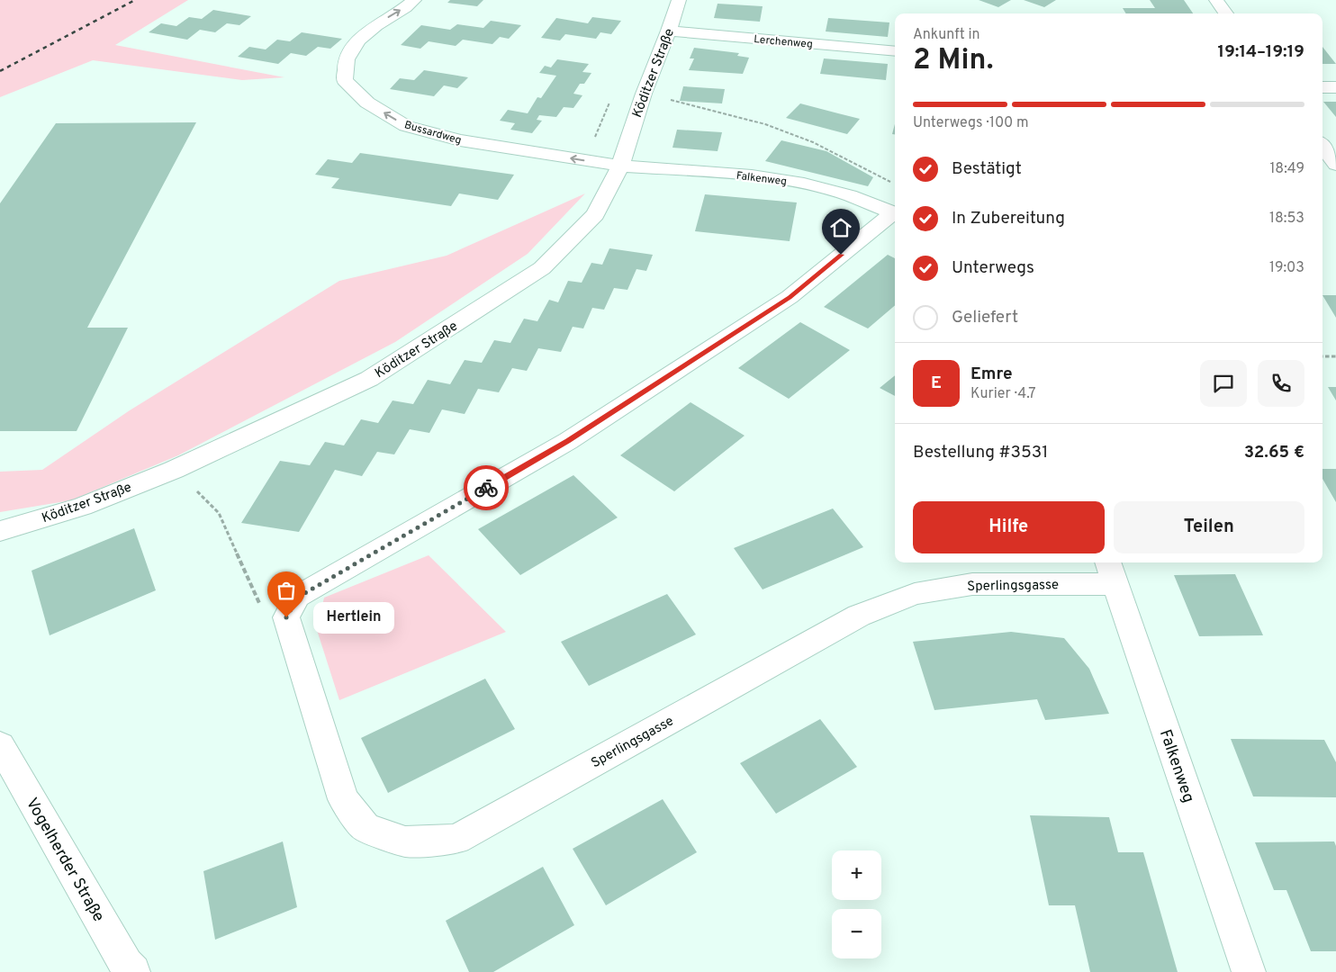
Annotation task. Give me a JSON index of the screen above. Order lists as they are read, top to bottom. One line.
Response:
{"streets":{"street":["Lerchenweg","Köditzer Straße","Bussardweg","Falkenweg","Sperlingsgasse","Vogelherder Straße"]},"crossings":[["Lerchenweg","Köditzer Straße"],["Köditzer Straße","Bussardweg"],["Köditzer Straße","Falkenweg"],["Bussardweg","Falkenweg"],["Falkenweg","Sperlingsgasse"]],"places":["Hertlein"],"page":{"heading":["2 Min.","Ankunft in","19:14–19:19"],"panel":["Emre","Kurier · 4.7","Bestellung #3531","32.65 €"],"bar":"Unterwegs · 100 m","list":[["Bestätigt","18:49"],["In Zubereitung","18:53"],["Unterwegs","19:03"],"Geliefert"],"round":"E","buttons":["Hilfe","Teilen"],"bubble":"Hertlein","map_buttons":["+","−"]}}
